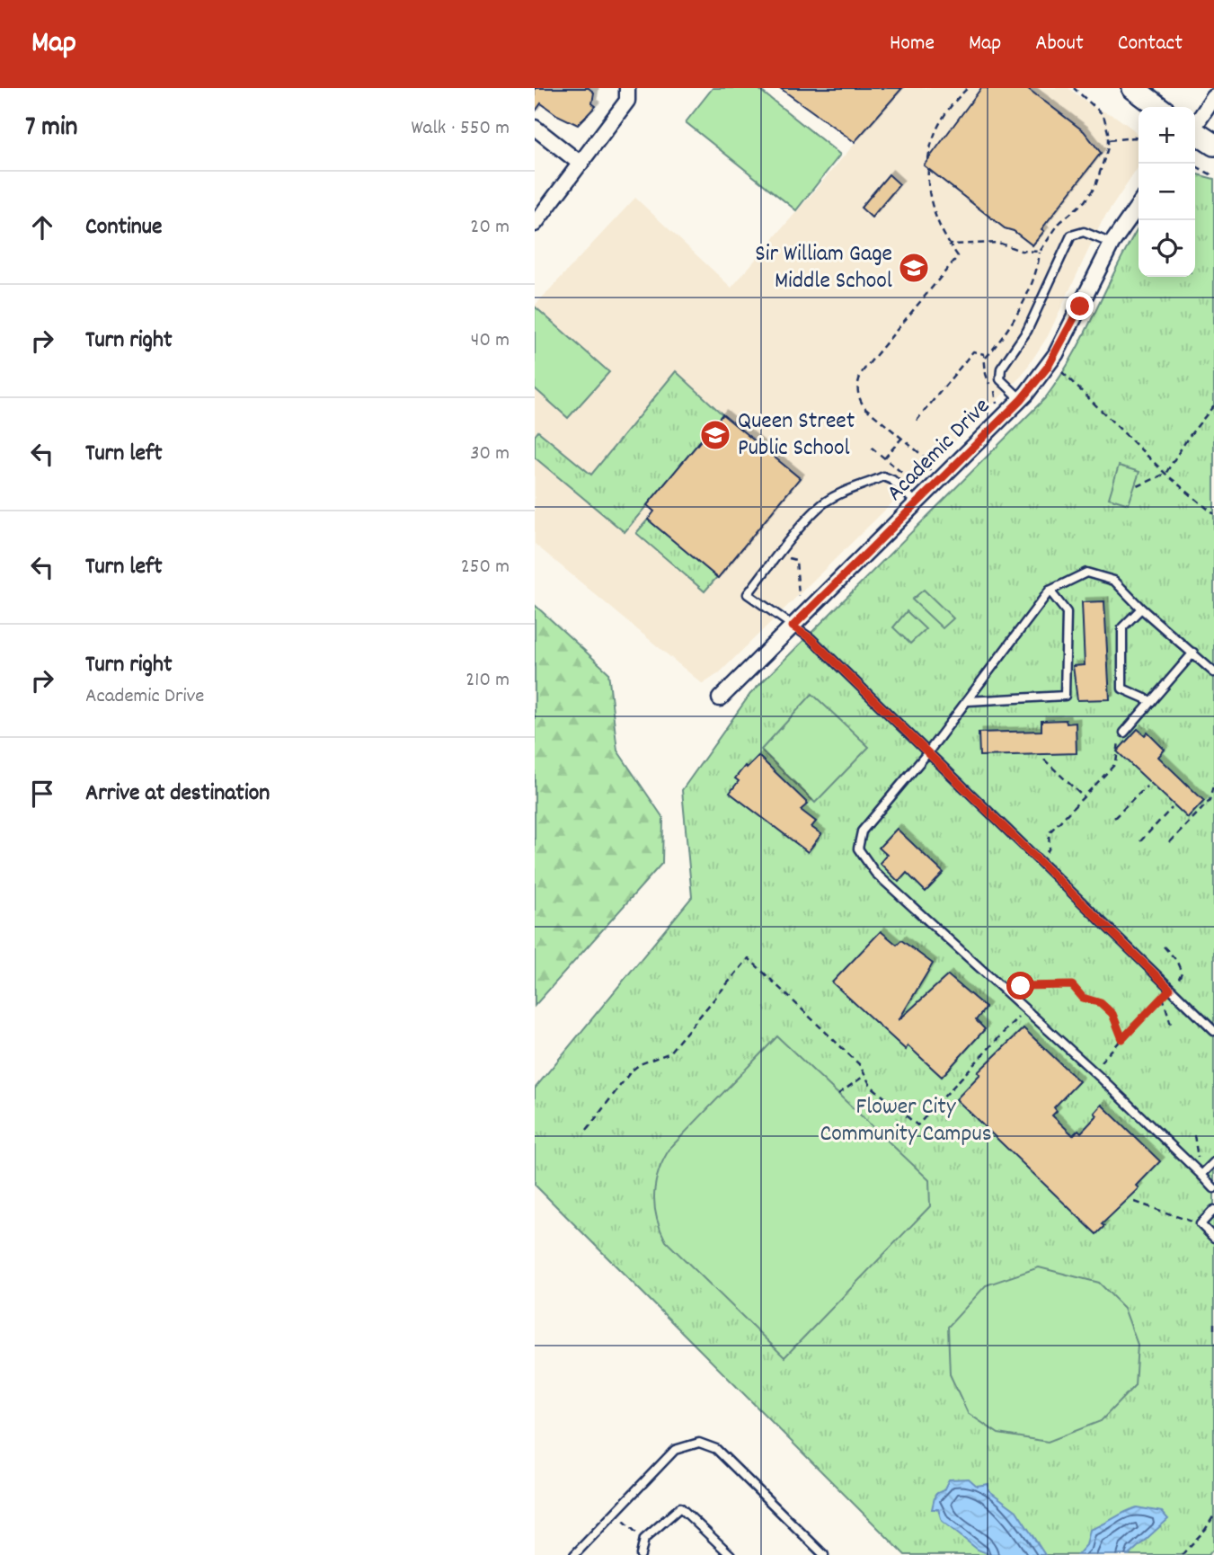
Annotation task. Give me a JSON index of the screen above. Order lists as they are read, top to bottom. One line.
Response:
{"streets":{"street":["Academic Drive"]},"parks":["Flower City Community Campus"],"places":{"school or university":["Sir William Gage Middle School","Queen Street Public School"]},"page":{"header":"Map","nav":["Home","Map","About","Contact"],"heading":["7 min","Walk · 550 m"],"map_buttons":["+","−"],"list":[["Continue","20 m"],["Turn right","40 m"],["Turn left","30 m"],["Turn left","250 m"],["Turn right","Academic Drive","210 m"],"Arrive at destination"]}}
